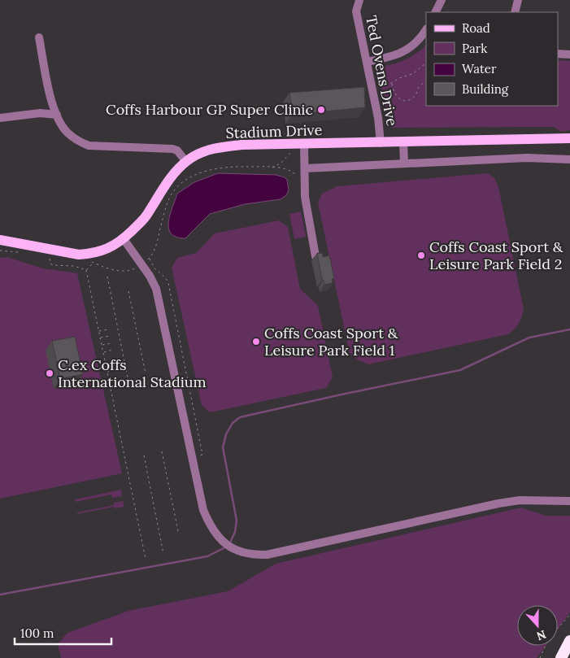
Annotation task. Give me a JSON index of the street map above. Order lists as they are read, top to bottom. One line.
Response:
{"streets":{"main road":["Stadium Drive"],"street":["Ted Ovens Drive"]},"crossings":[["Ted Ovens Drive","Stadium Drive"]],"places":["Coffs Harbour GP Super Clinic","Coffs Coast Sport & Leisure Park Field 2","Coffs Coast Sport & Leisure Park Field 1","C.ex Coffs International Stadium"],"legend":["Road","Park","Water","Building"],"scale_bar":"100 m","north":"bottom"}
